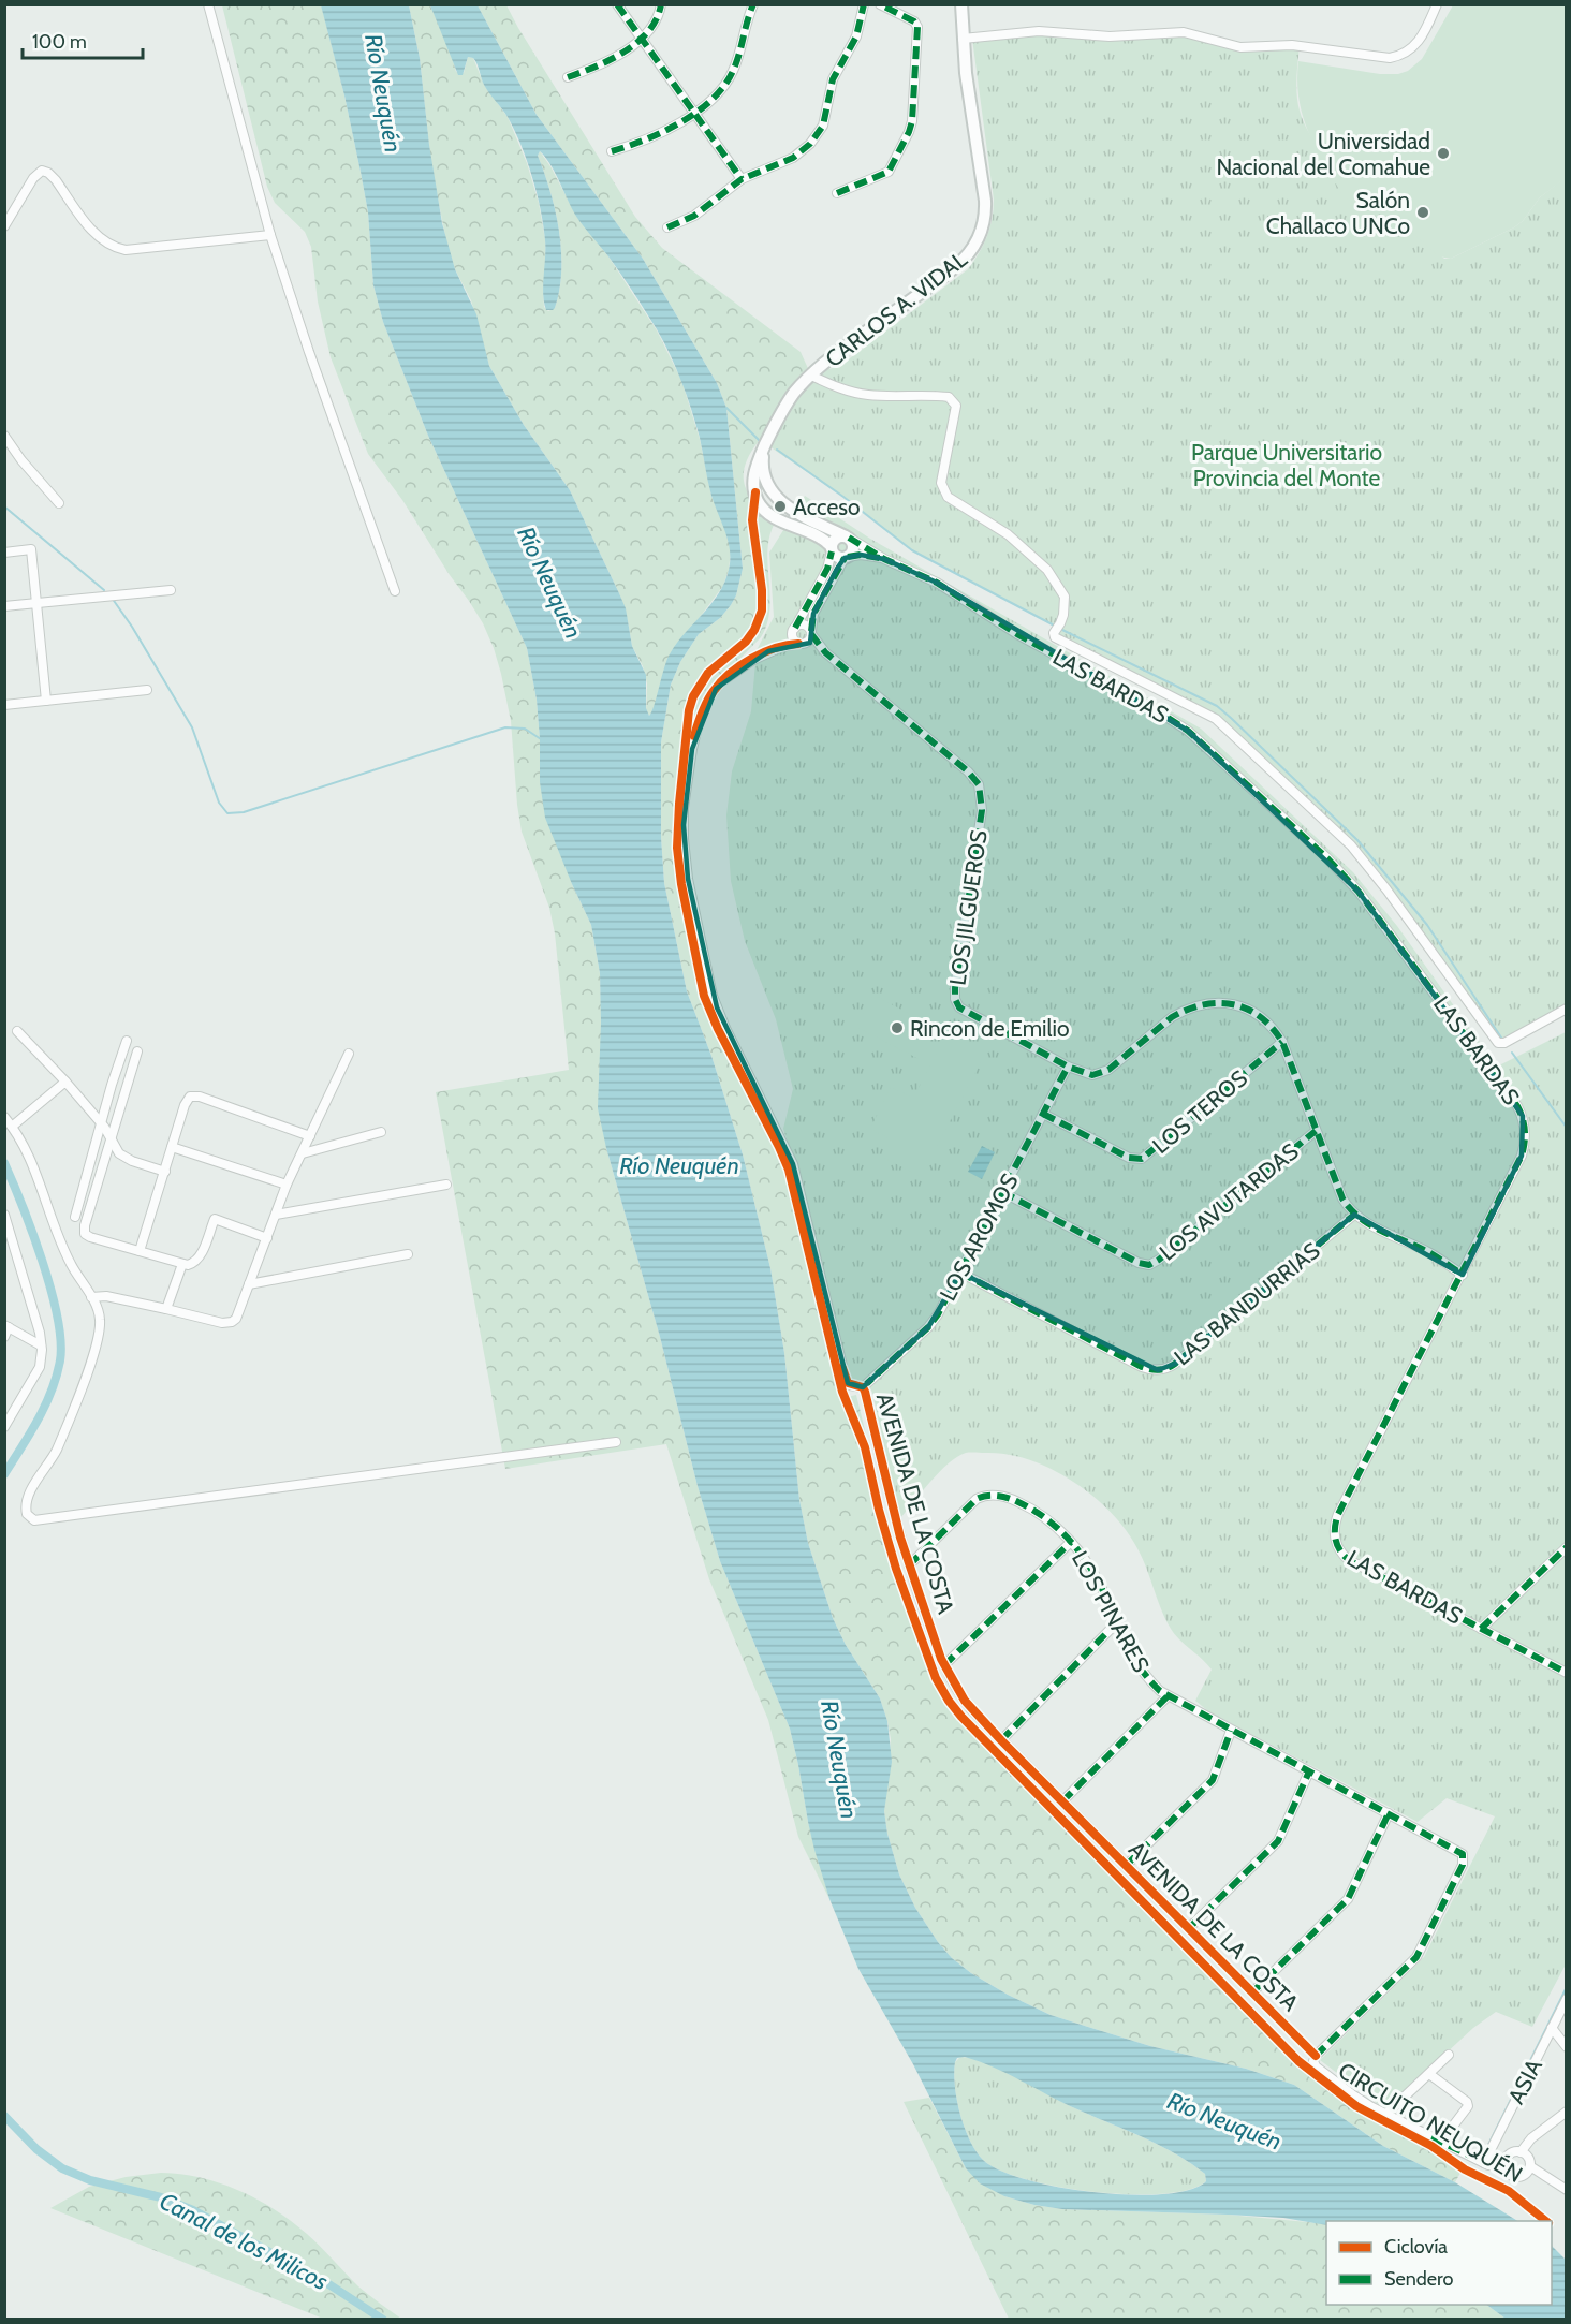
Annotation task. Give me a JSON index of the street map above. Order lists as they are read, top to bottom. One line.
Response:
{"streets":{"street":["CARLOS A. VIDAL","LAS BARDAS","LOS JILGUEROS","LOS TEROS","LOS AVUTARDAS","LOS AROMOS","LAS BANDURRIAS","AVENIDA DE LA COSTA","LOS PINARES","ASIA"],"cycle path":["CIRCUITO NEUQUÉN"]},"crossings":[["CARLOS A. VIDAL","LAS BARDAS"],["CARLOS A. VIDAL","AVENIDA DE LA COSTA"],["LAS BARDAS","AVENIDA DE LA COSTA"],["LOS JILGUEROS","LOS TEROS"],["LOS JILGUEROS","LOS AVUTARDAS"],["LOS JILGUEROS","LOS AROMOS"],["LOS JILGUEROS","LAS BANDURRIAS"],["LOS JILGUEROS","AVENIDA DE LA COSTA"],["LOS TEROS","LOS AROMOS"],["LOS AVUTARDAS","LOS AROMOS"],["LOS AROMOS","LAS BANDURRIAS"],["LOS AROMOS","AVENIDA DE LA COSTA"],["AVENIDA DE LA COSTA","LOS PINARES"],["AVENIDA DE LA COSTA","ASIA"]],"water":["Río Neuquén","Canal de los Milicos"],"parks":["Parque Universitario Provincia del Monte"],"places":["Universidad Nacional del Comahue","Salón Challaco UNCo","Acceso","Rincon de Emilio"],"legend":["Ciclovía","Sendero"],"scale_bar":"100 m"}
